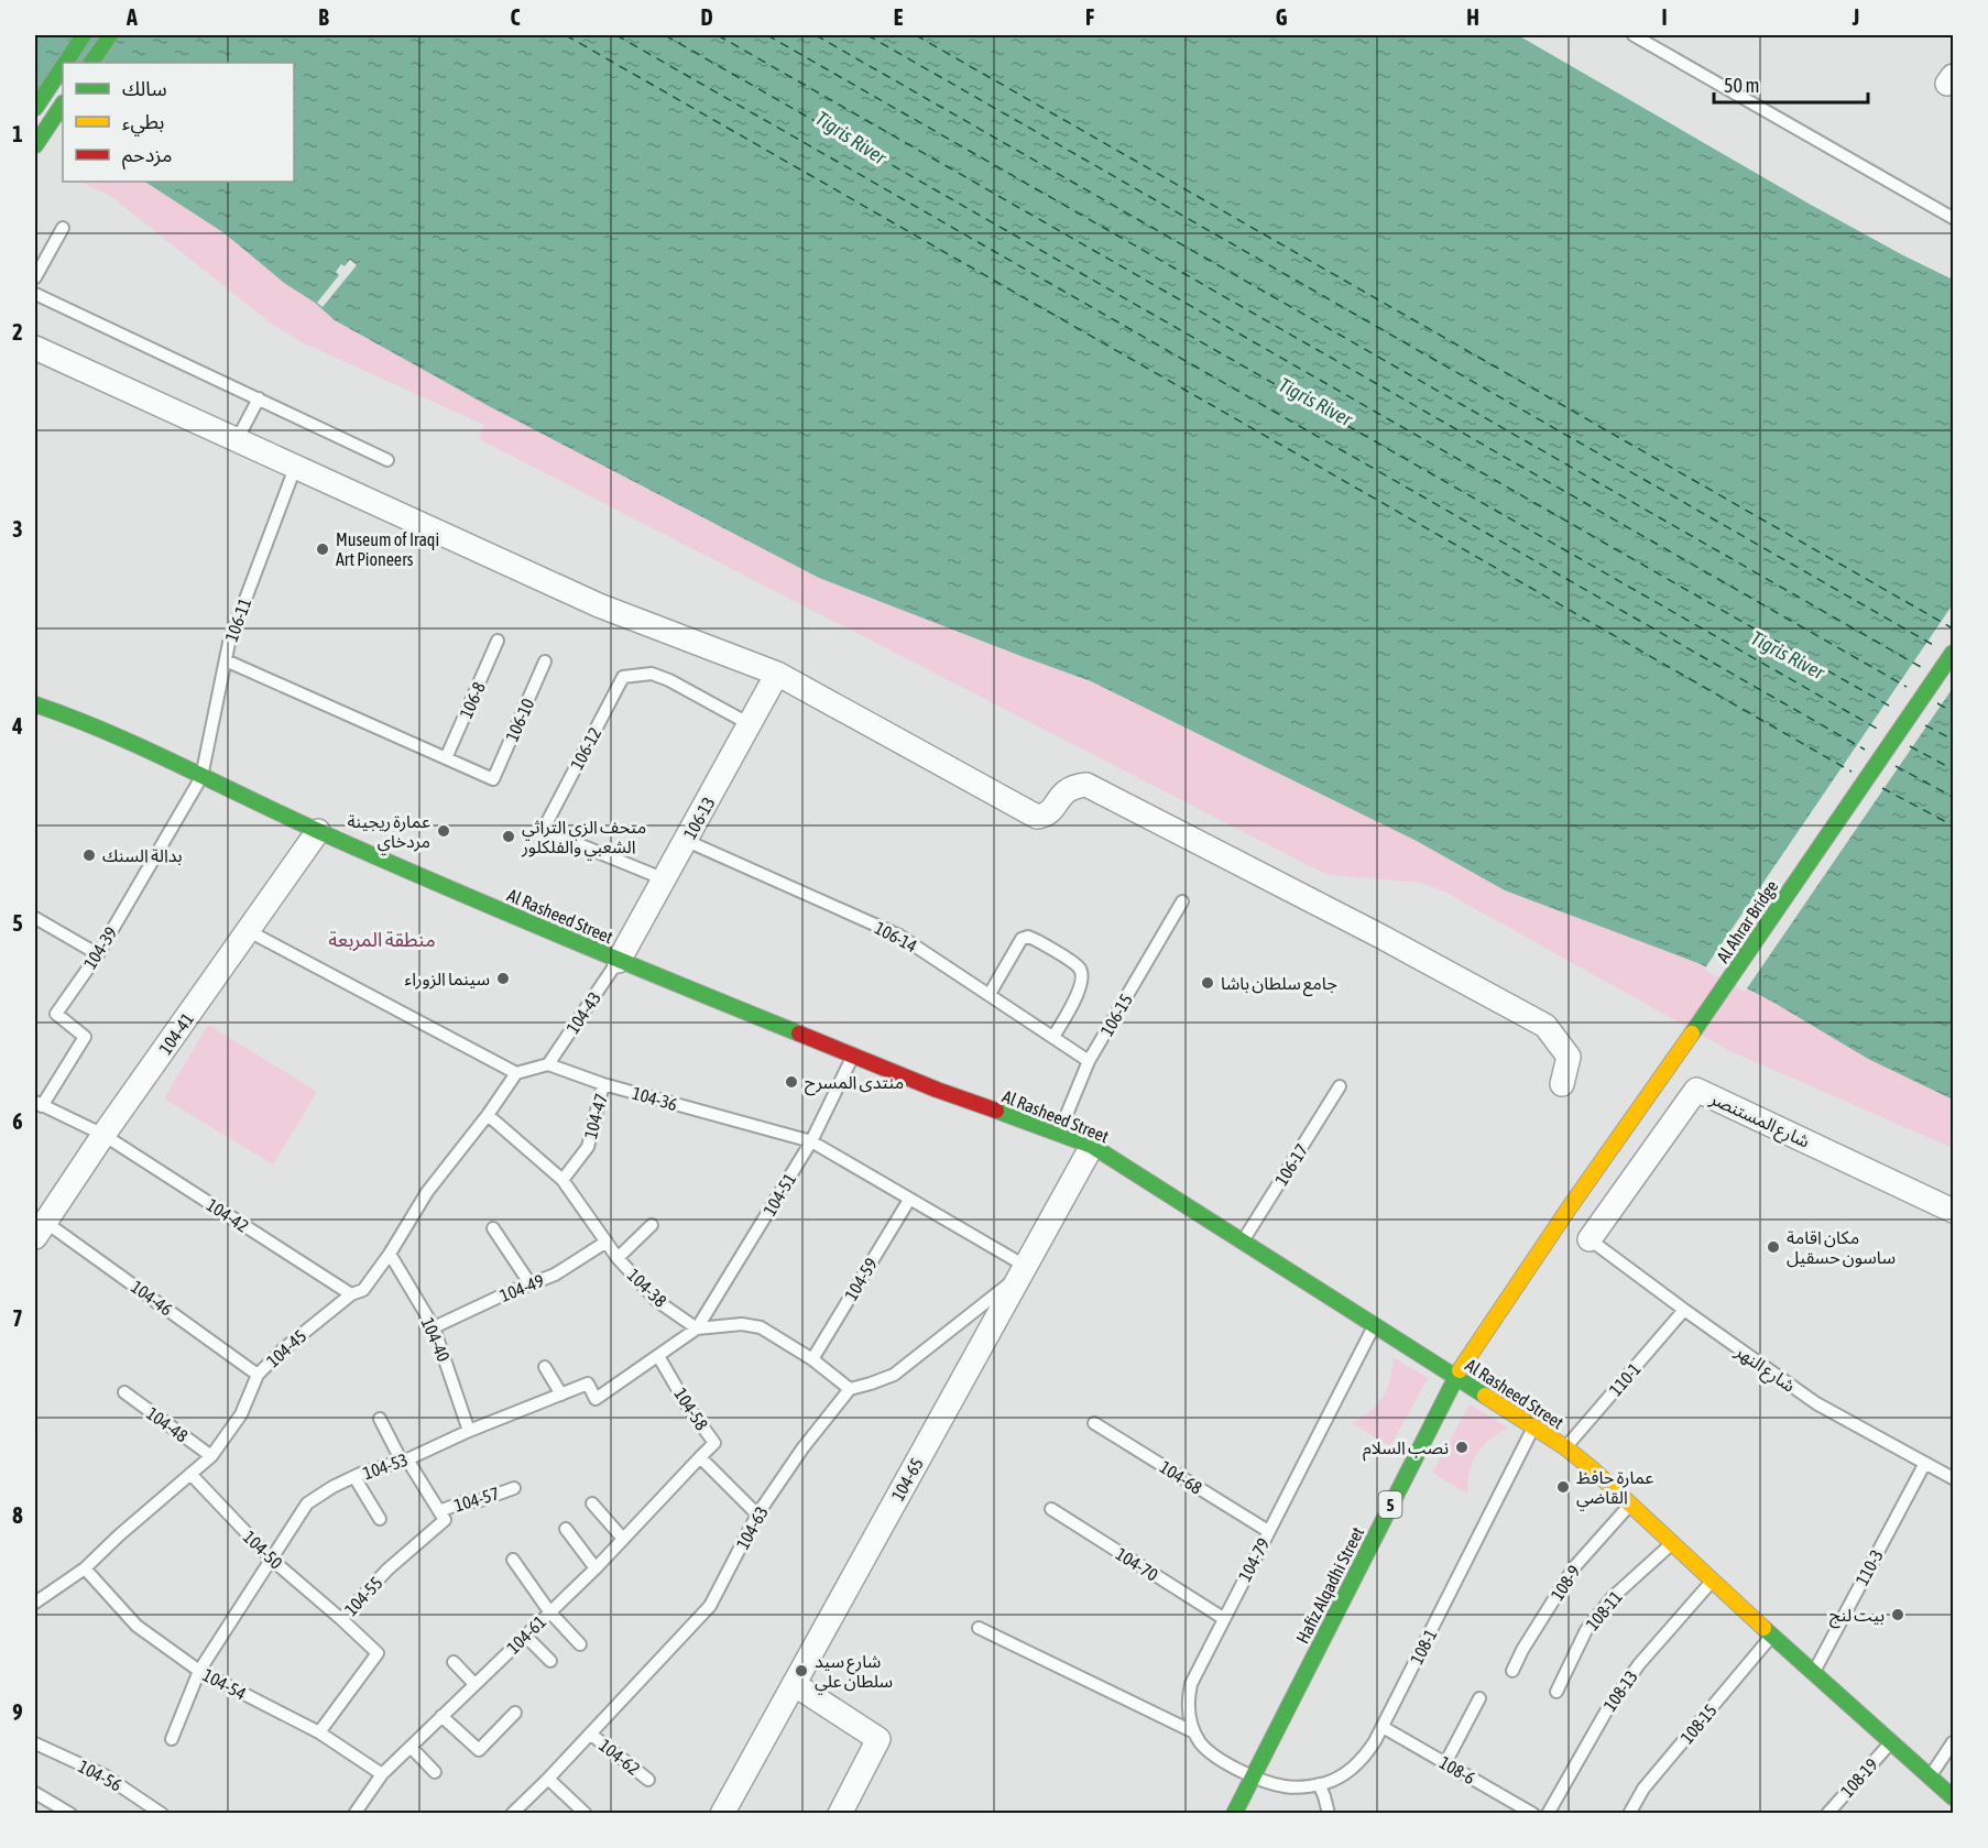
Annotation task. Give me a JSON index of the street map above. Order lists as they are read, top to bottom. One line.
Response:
{"streets":{"main road":["Al Rasheed Street","Al Ahrar Bridge","5","Hafiz Alqadhi Street"],"street":["106-13","104-41","شارع المستنصر","104-65"],"lane":["106-11","106-8","106-10","106-12","106-14","104-39","104-43","106-15","104-36","104-47","106-17","104-51","104-42","104-59","104-49","104-38","104-46","104-40","104-45","شارع النهر","110-1","104-58","104-48","104-53","104-68","104-57","104-63","104-50","104-79","104-70","110-3","108-9","104-55","108-11","104-61","108-1","104-54","108-13","108-15","104-62","108-6","104-56","108-19"]},"crossings":[["106-11","Al Rasheed Street"],["106-11","104-39"],["106-8","106-10"],["106-12","106-13"],["106-13","Al Rasheed Street"],["106-13","106-14"],["106-13","104-43"],["Al Rasheed Street","104-39"],["Al Rasheed Street","104-43"],["Al Rasheed Street","106-15"],["Al Rasheed Street","104-41"],["Al Rasheed Street","106-17"],["Al Rasheed Street","104-51"],["Al Rasheed Street","110-1"],["Al Rasheed Street","104-65"],["Al Rasheed Street","104-79"],["Al Rasheed Street","110-3"],["Al Rasheed Street","108-9"],["Al Rasheed Street","Hafiz Alqadhi Street"],["Al Rasheed Street","108-11"],["Al Rasheed Street","108-1"],["Al Rasheed Street","108-13"],["Al Rasheed Street","108-15"],["Al Rasheed Street","108-19"],["Al Ahrar Bridge","Hafiz Alqadhi Street"],["106-14","106-15"],["104-39","104-42"],["104-43","104-36"],["104-41","104-42"],["104-41","104-46"],["104-36","104-47"],["104-36","104-51"],["104-36","104-59"],["104-36","104-65"],["104-47","104-38"],["شارع المستنصر","شارع النهر"],["104-51","104-38"],["104-51","104-53"],["104-42","104-45"],["104-49","104-38"],["104-49","104-40"],["104-38","104-45"],["104-38","104-53"],["104-46","104-45"],["104-40","104-45"],["104-40","104-53"],["104-45","104-48"],["104-45","104-50"],["104-45","104-54"],["شارع النهر","110-1"],["شارع النهر","110-3"],["104-58","104-53"],["104-58","104-63"],["104-58","104-61"],["104-53","104-50"],["104-53","104-54"],["104-68","104-79"],["104-57","104-55"],["104-63","104-62"],["104-50","104-55"],["104-79","104-70"],["Hafiz Alqadhi Street","108-1"],["104-55","104-54"],["104-61","104-54"],["108-1","108-6"]],"districts":["منطقة المربعة"],"water":["Tigris River"],"places":["Museum of Iraqi Art Pioneers","عمارة ريجينة مردخاي","متحف الزي التراثي الشعبي والفلكلور","بدالة السنك","سينما الزوراء","جامع سلطان باشا","منتدى المسرح","مكان اقامة ساسون حسقيل","نصب السلام","عمارة حافظ القاضي","بيت لنج","شارع سيد سلطان علي"],"legend":["سالك","بطيء","مزدحم"],"scale_bar":"50 m","grid":{"columns":["A","B","C","D","E","F","G","H","I","J"],"rows":["1","2","3","4","5","6","7","8","9"]}}
